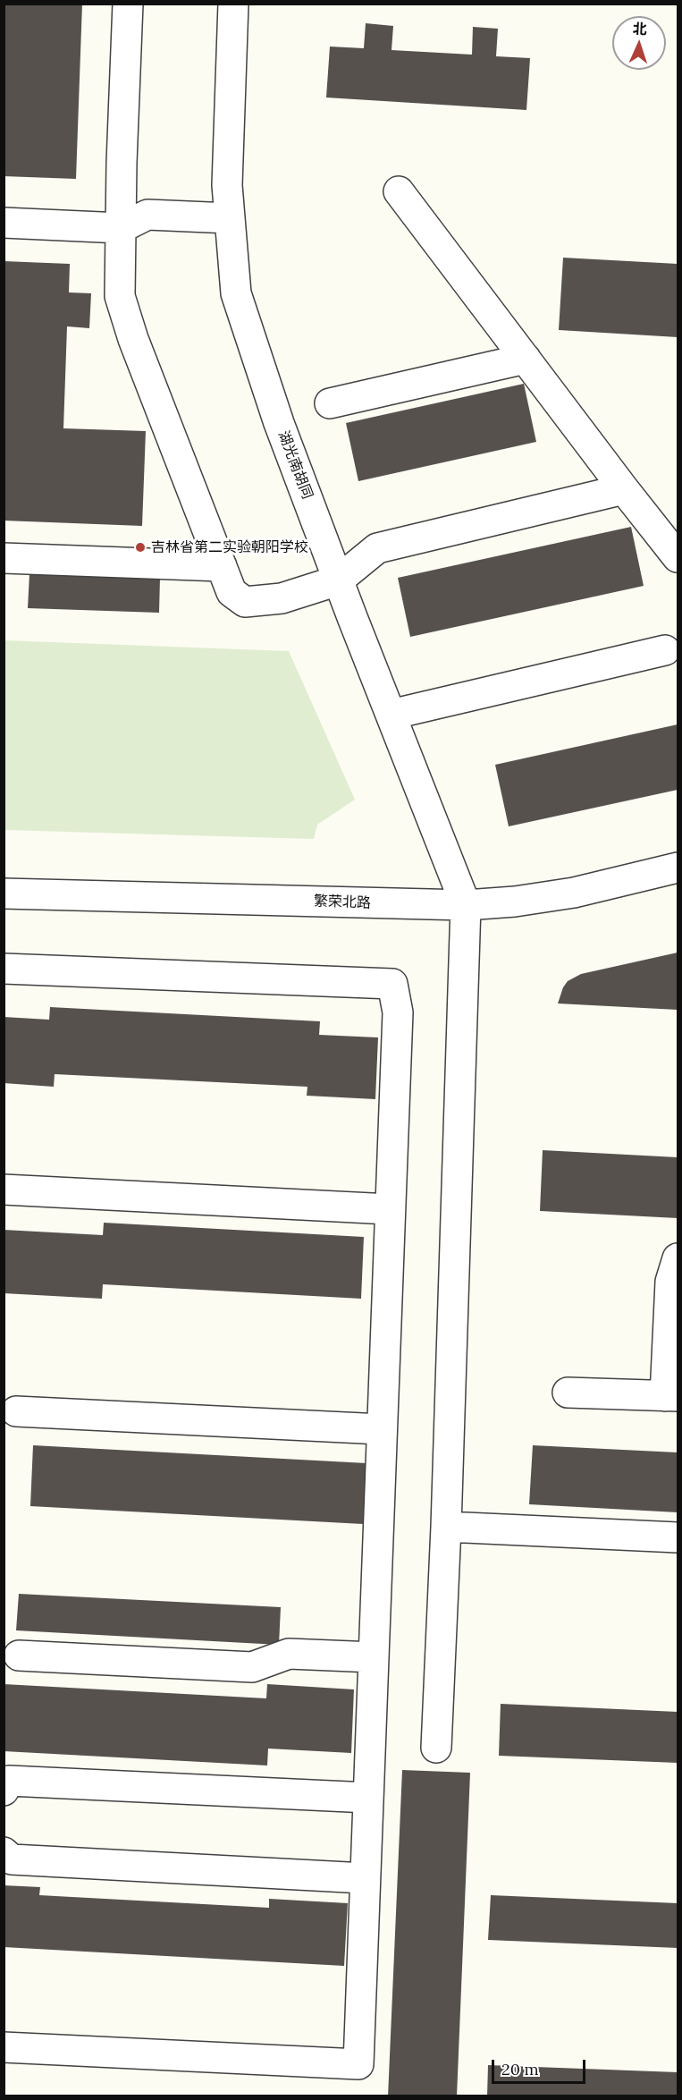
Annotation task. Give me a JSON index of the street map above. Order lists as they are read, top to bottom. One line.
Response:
{"streets":{"street":["湖光南胡同","繁荣北路"]},"crossings":[["湖光南胡同","繁荣北路"]],"places":["吉林省第二实验朝阳学校"],"scale_bar":"20 m","north":"top"}
